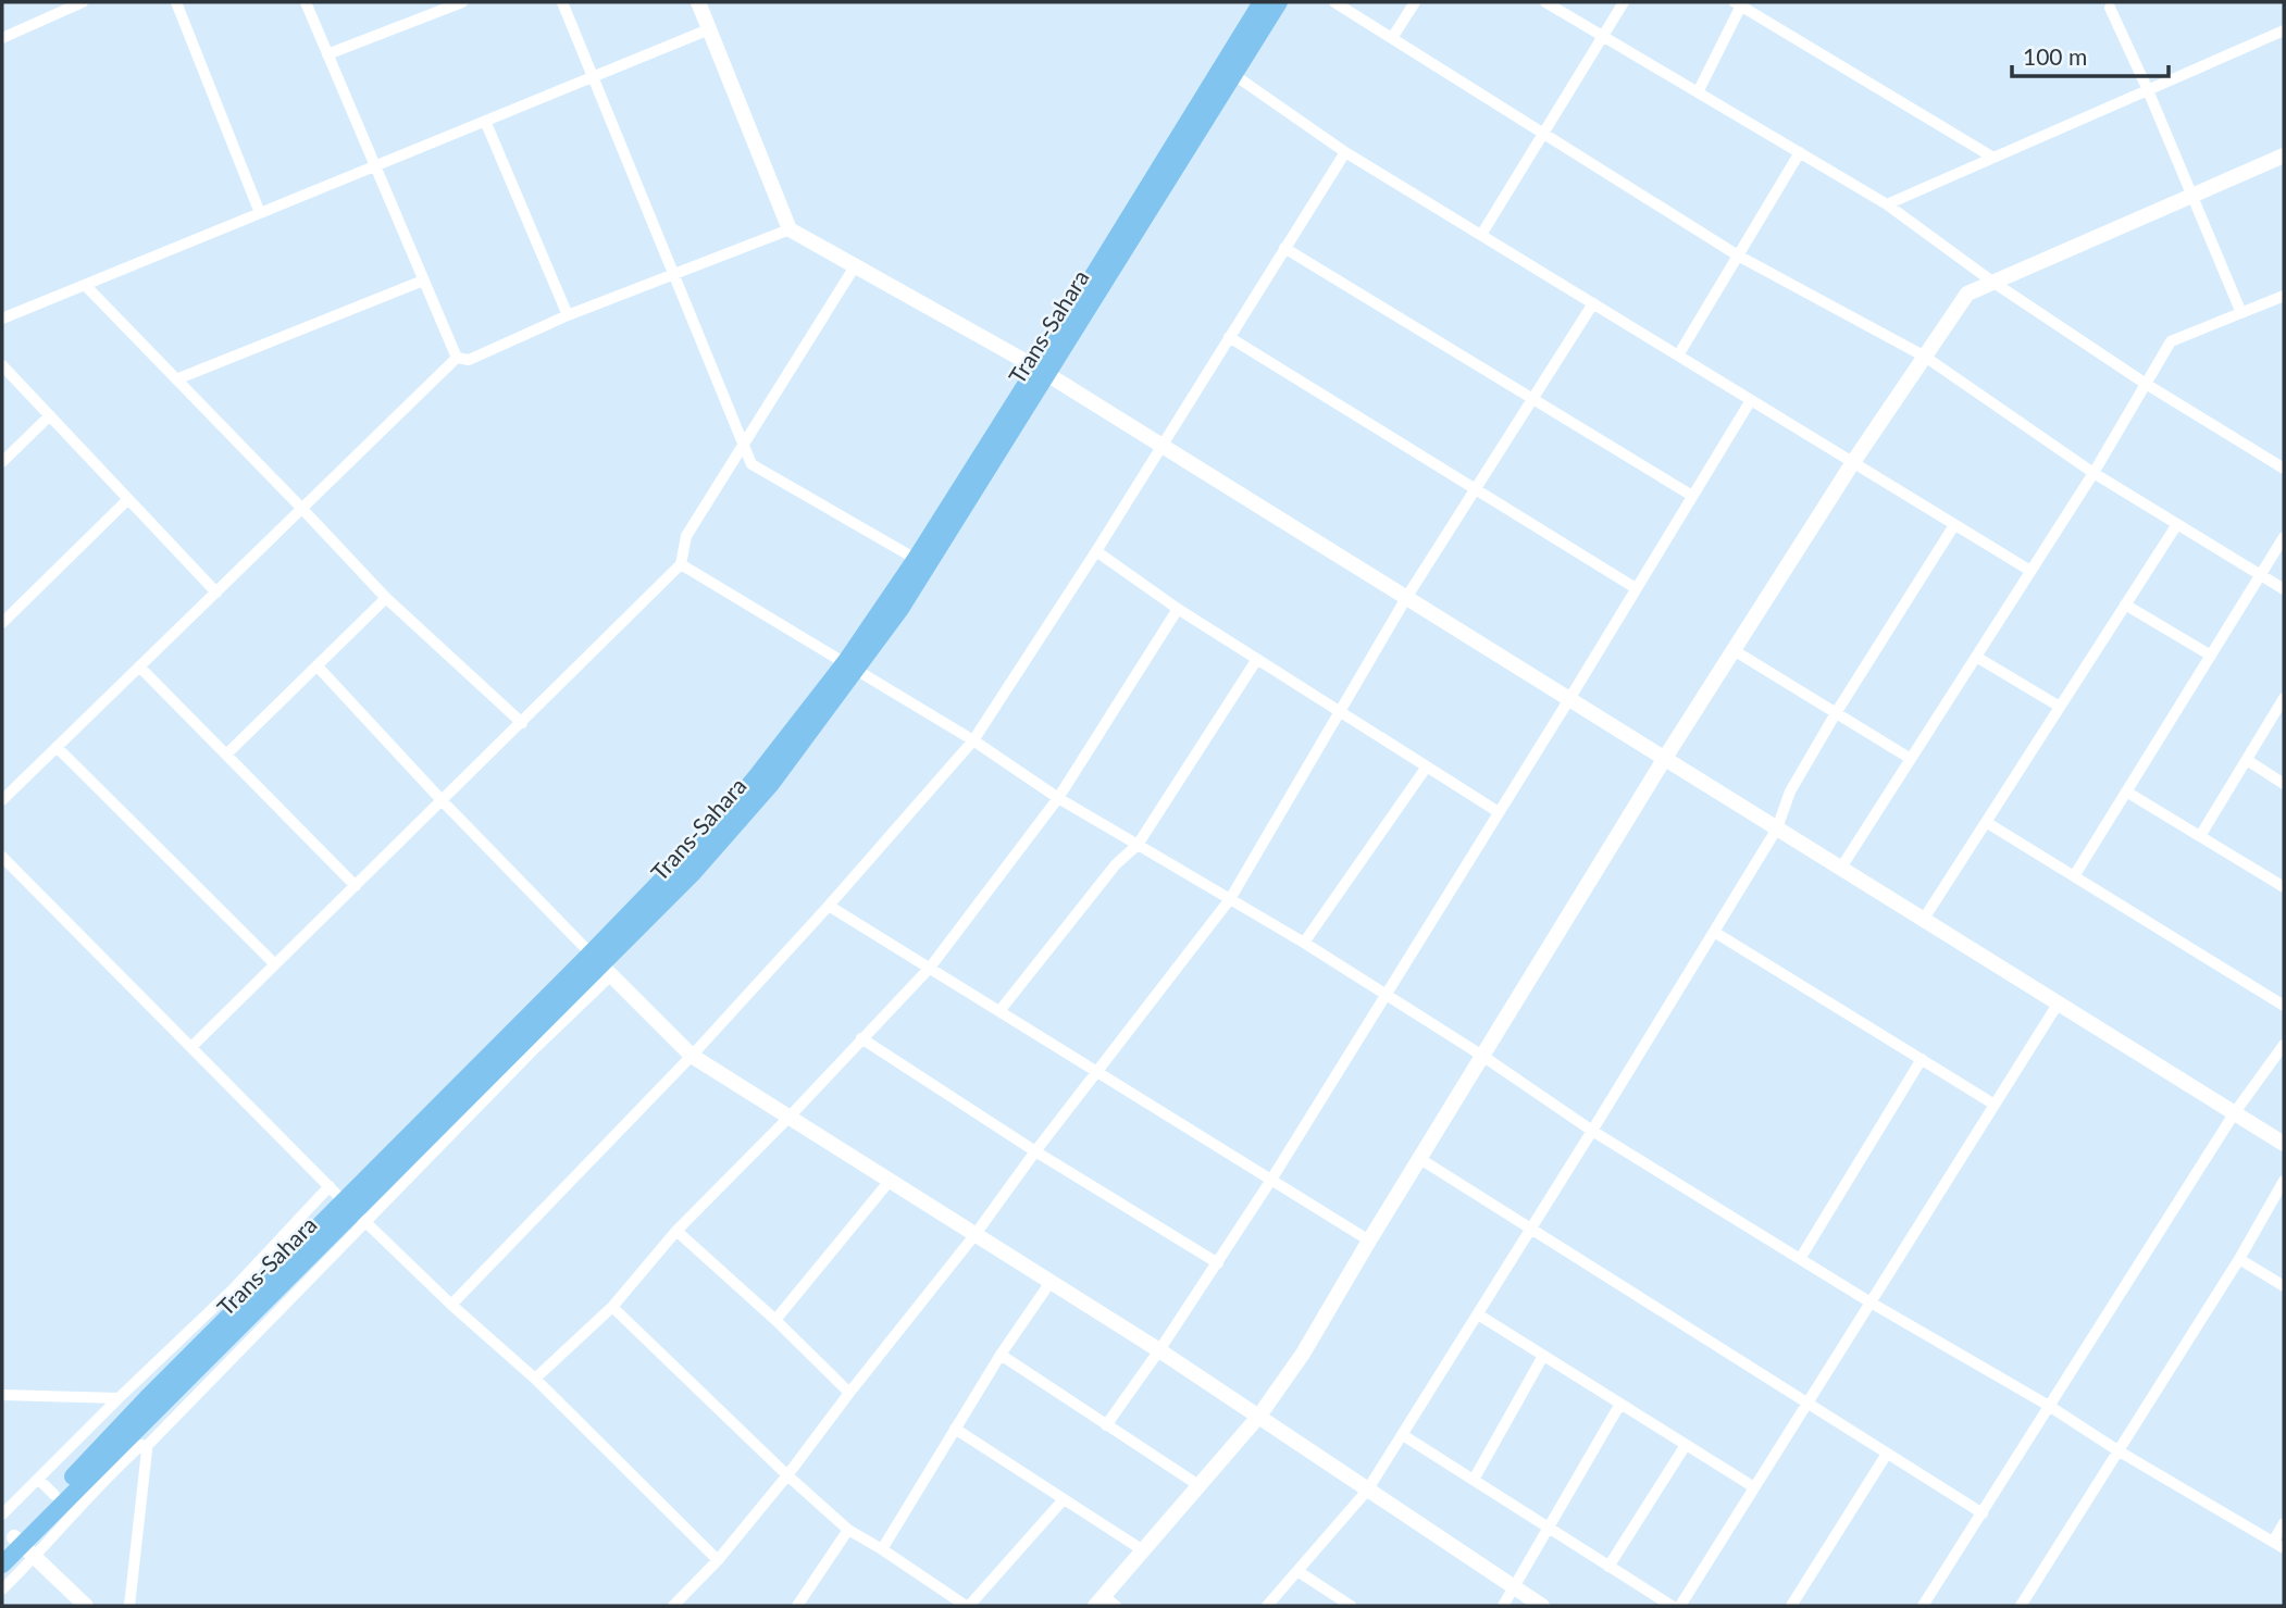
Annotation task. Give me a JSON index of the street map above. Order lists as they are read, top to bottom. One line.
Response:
{"streets":{"main road":["Trans-Sahara"]},"scale_bar":"100 m"}
